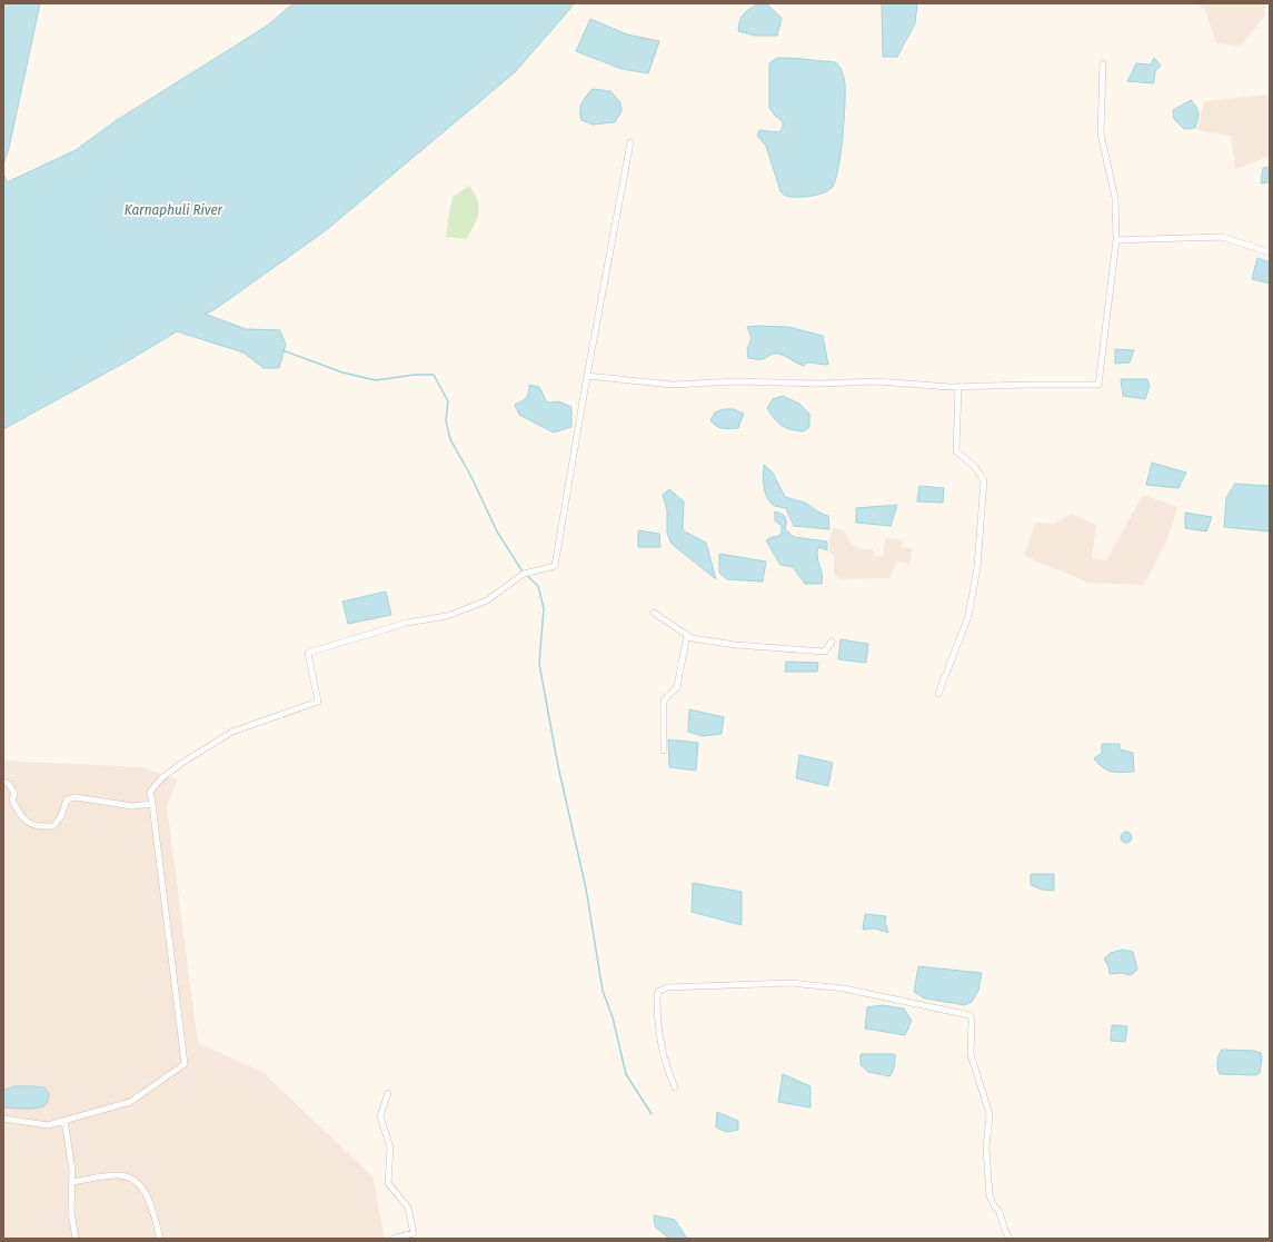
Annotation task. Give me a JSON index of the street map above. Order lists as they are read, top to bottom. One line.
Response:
{"water":["Karnaphuli River"]}
